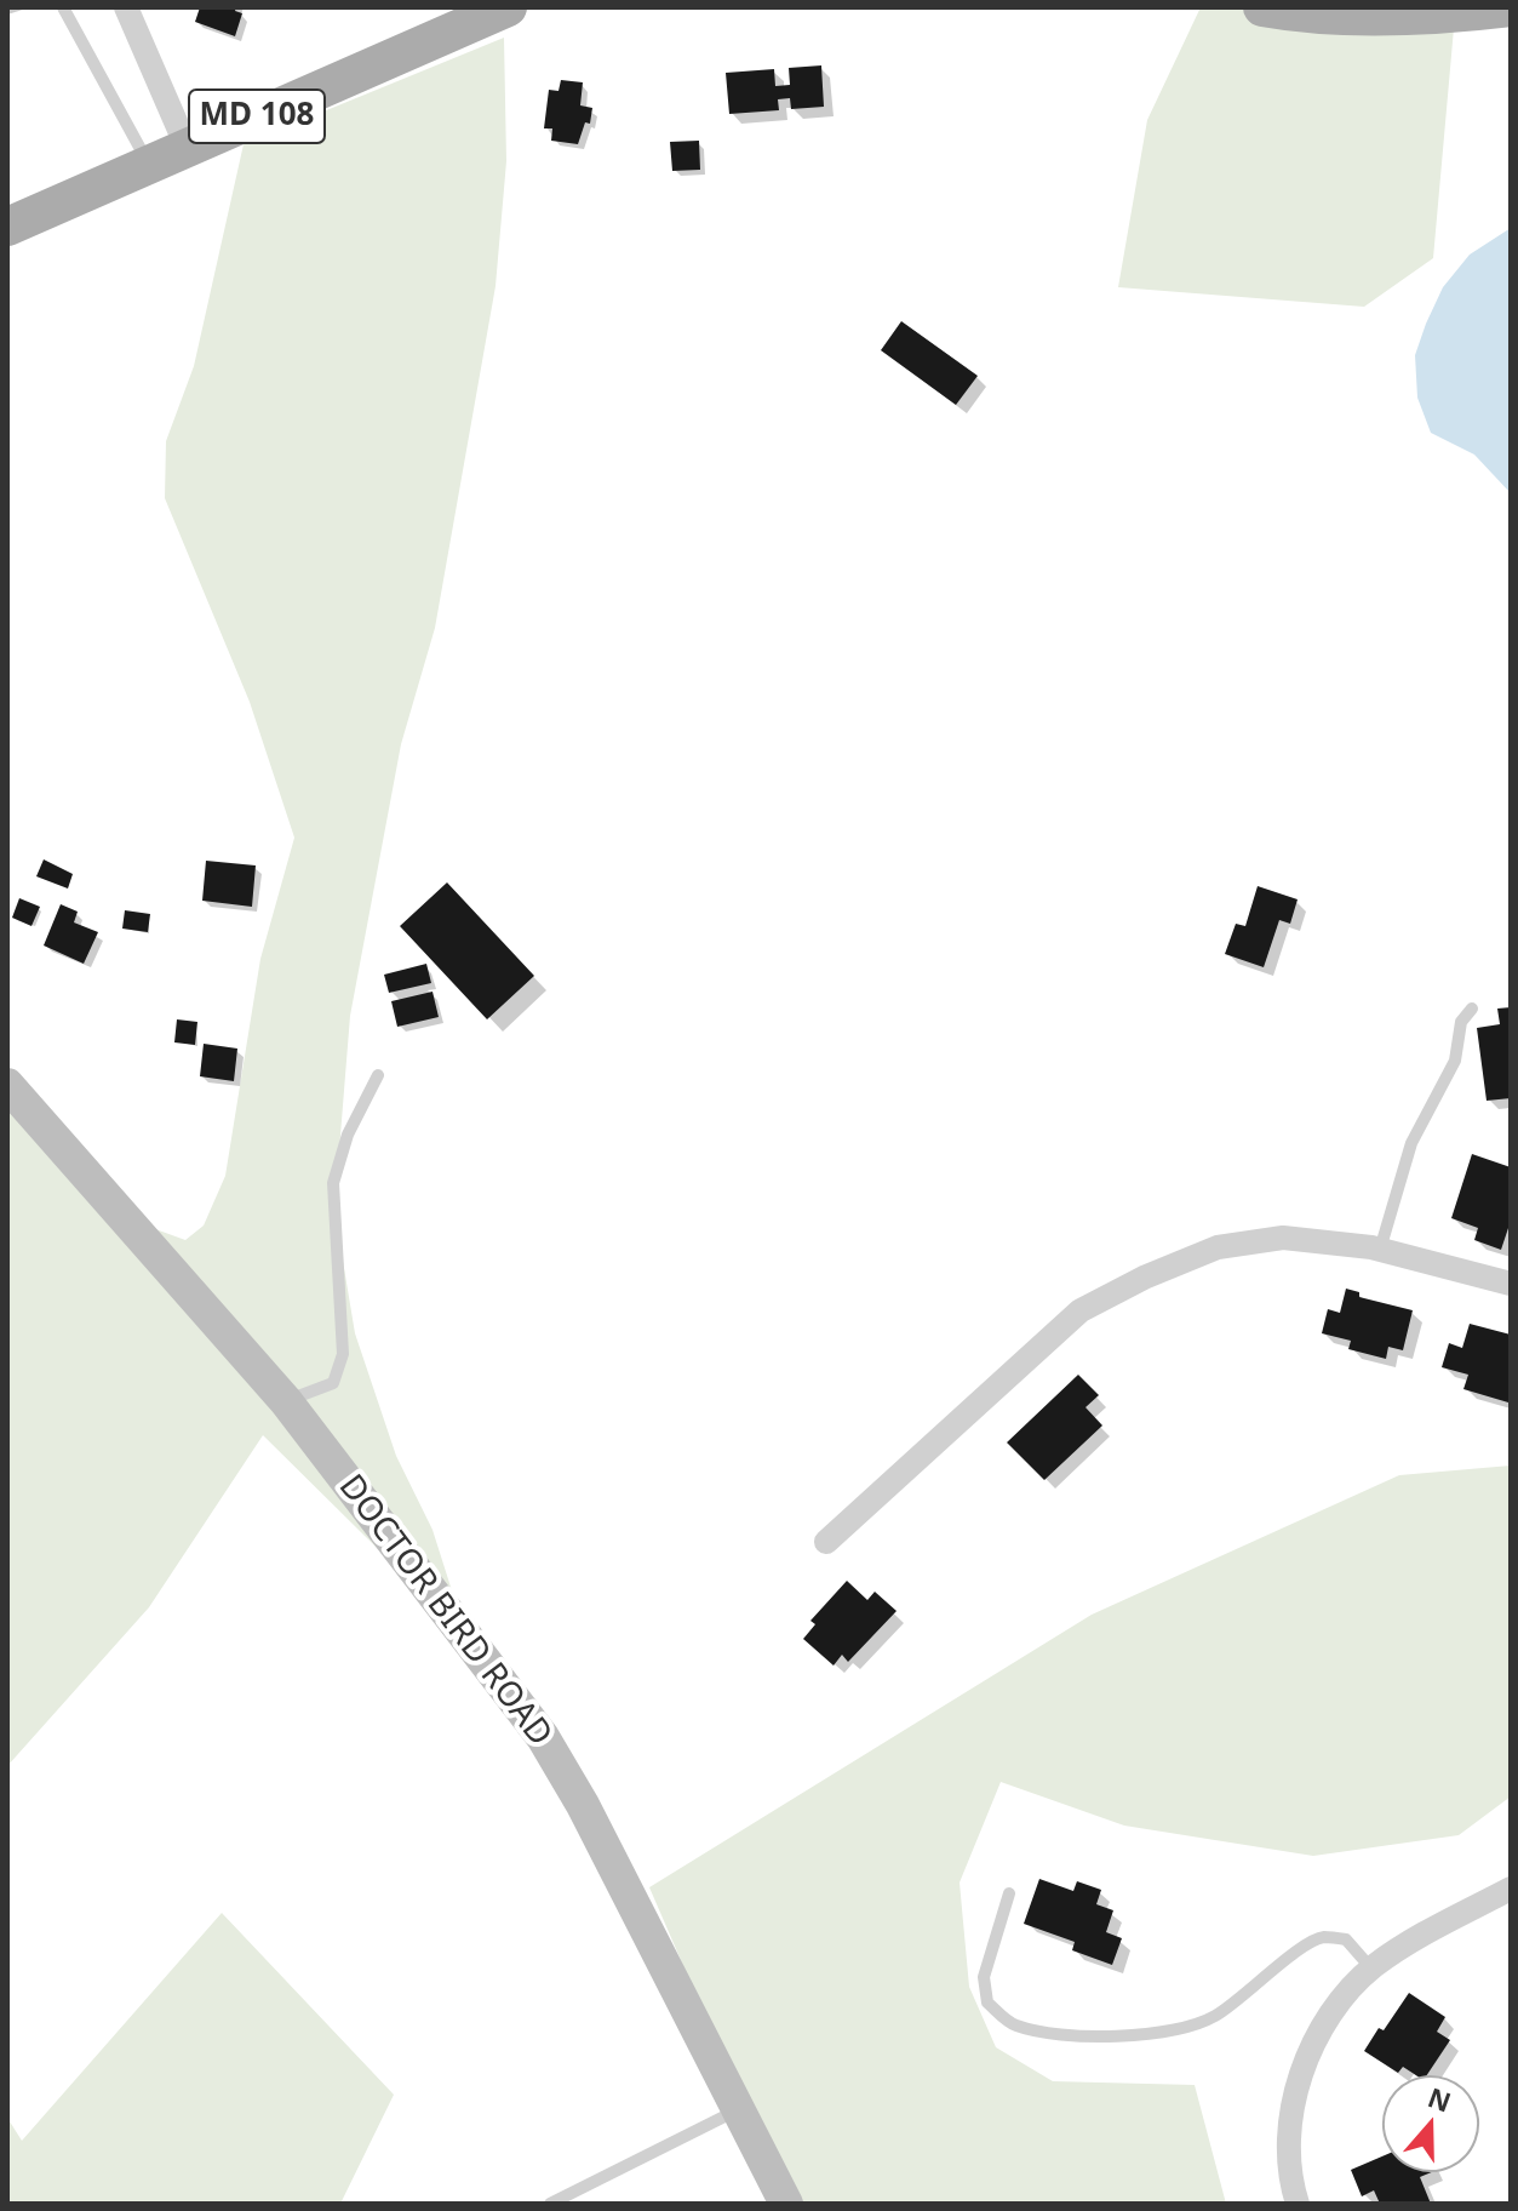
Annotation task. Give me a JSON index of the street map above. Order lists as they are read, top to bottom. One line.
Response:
{"streets":{"main road":["MD 108","DOCTOR BIRD ROAD"]},"north":"top"}
